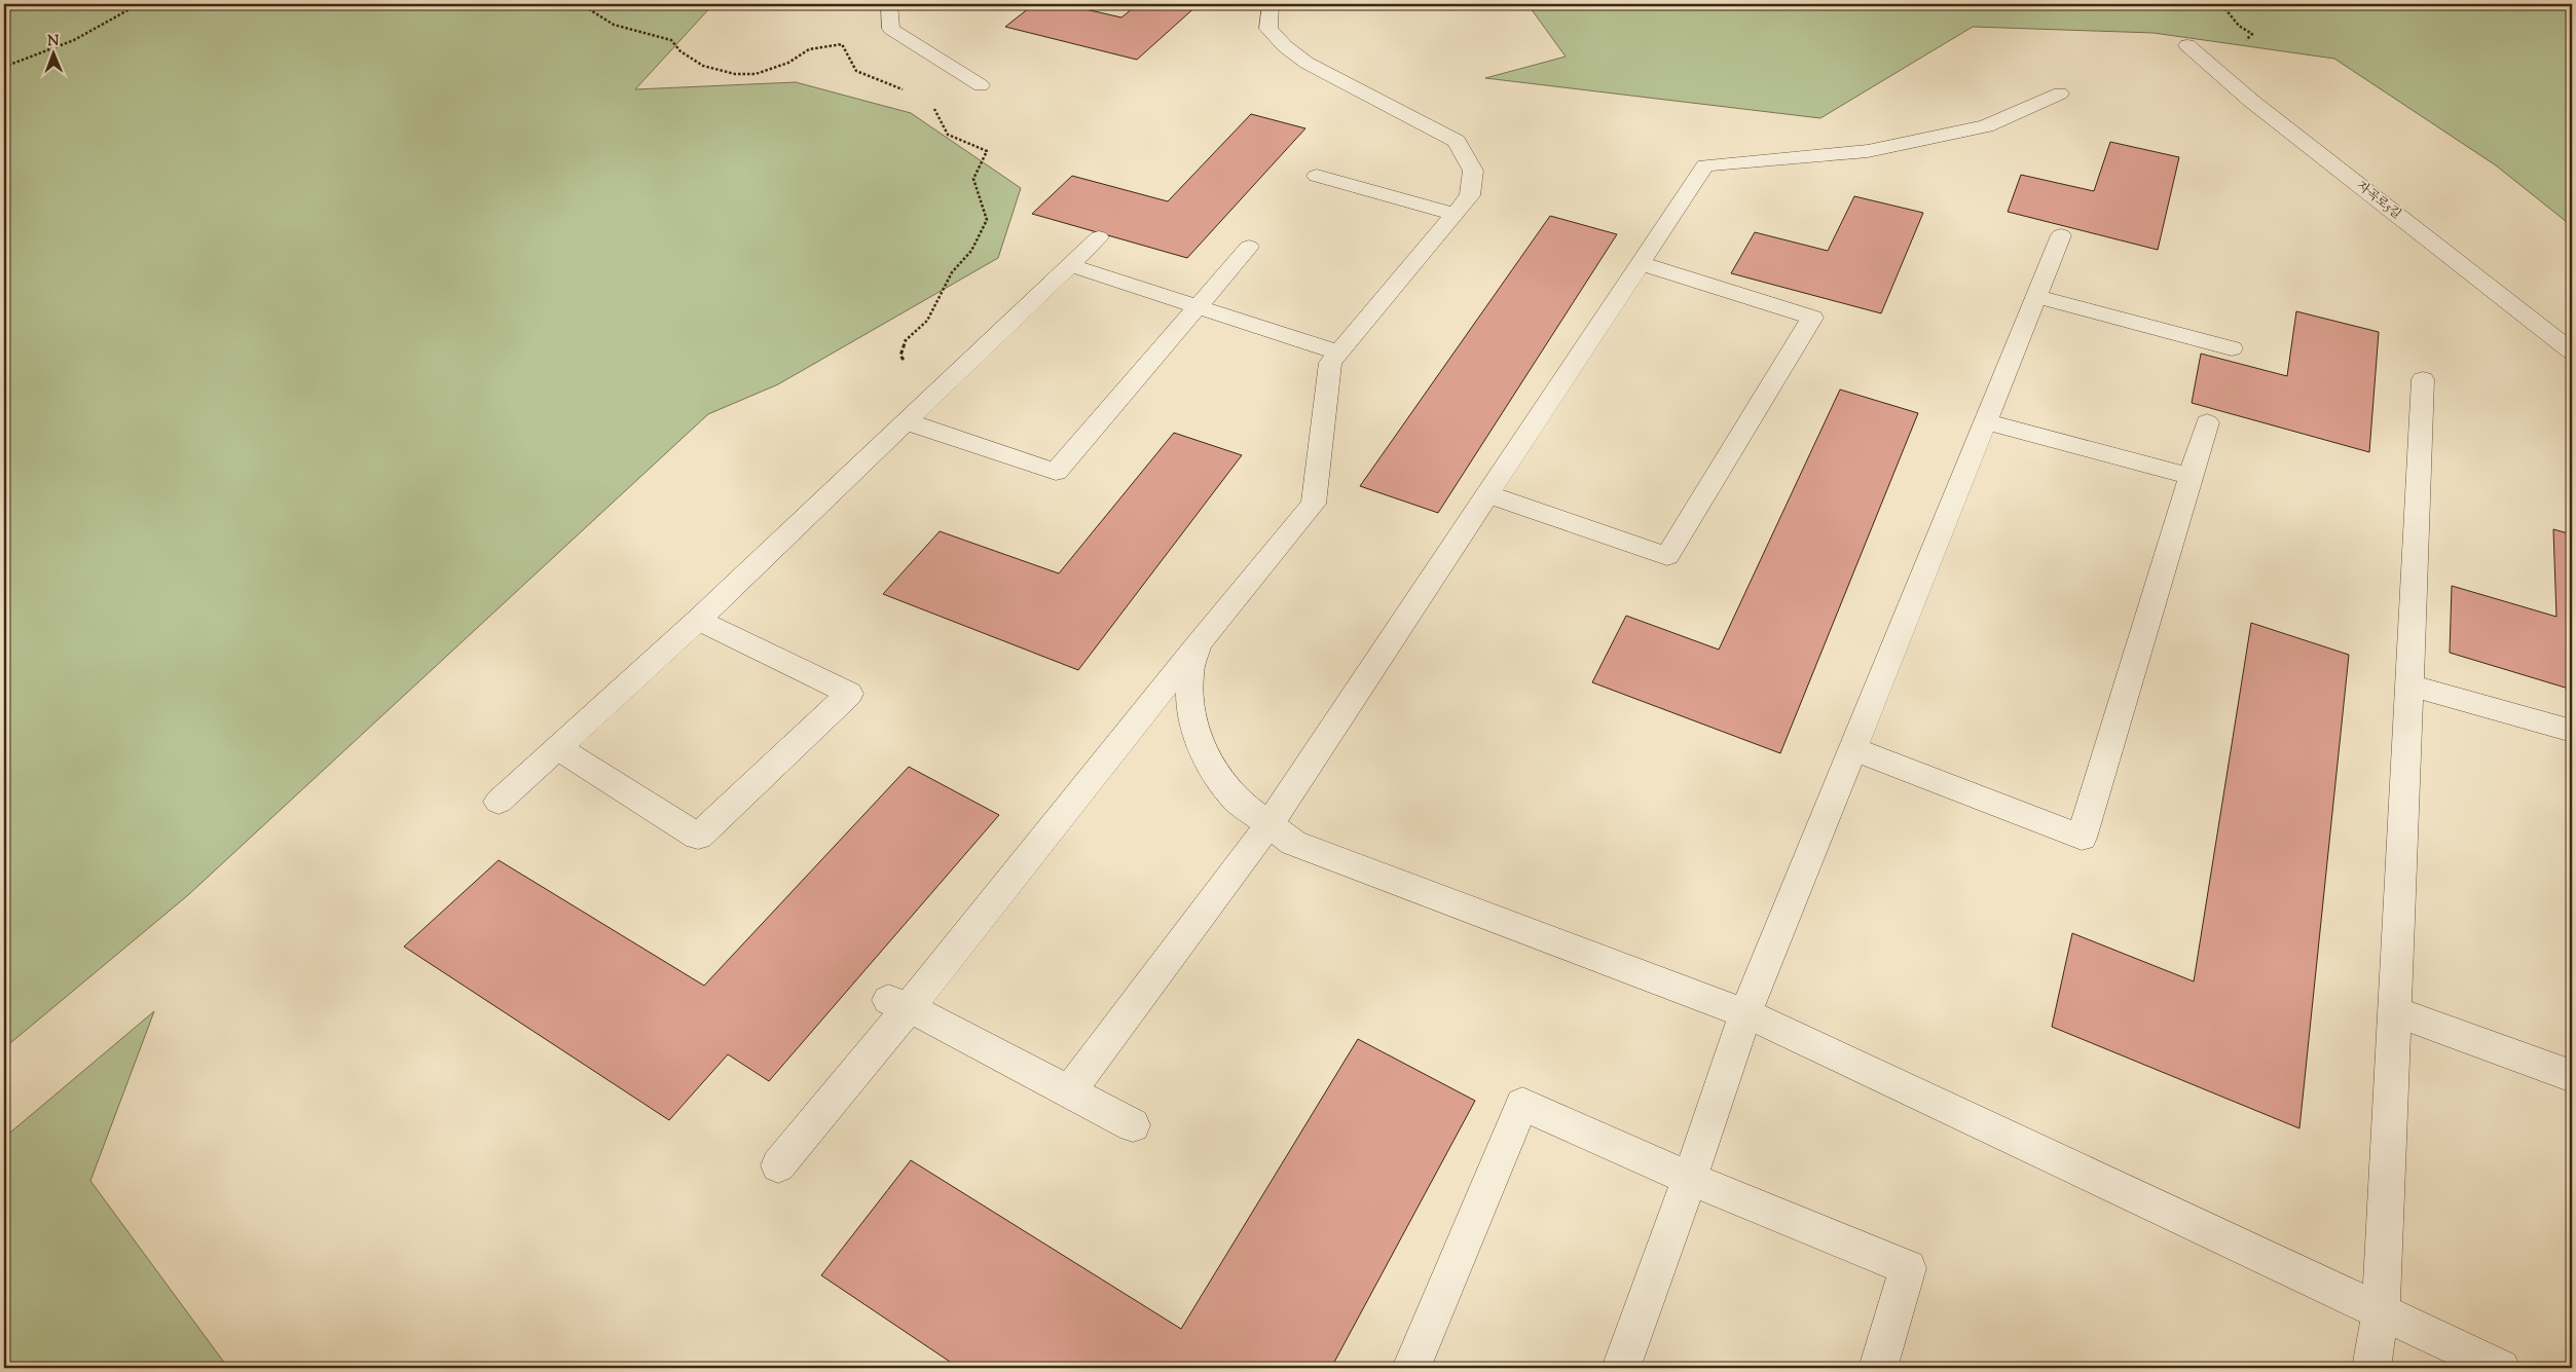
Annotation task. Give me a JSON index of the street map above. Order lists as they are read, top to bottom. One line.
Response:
{"streets":{"street":["자곡로5길"]},"north":"top"}
